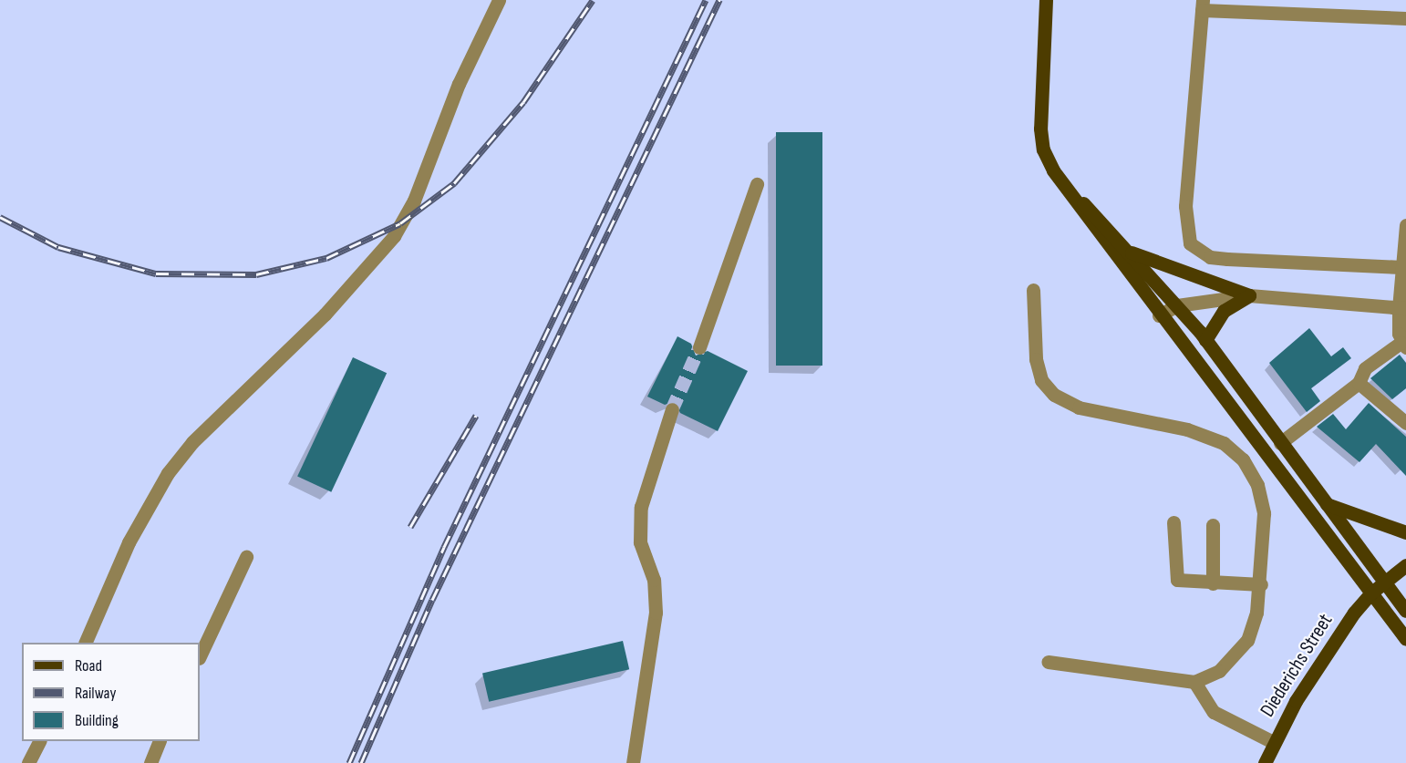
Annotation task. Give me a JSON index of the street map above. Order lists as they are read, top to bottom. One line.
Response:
{"streets":{"main road":["Diederichs Street"]},"legend":["Road","Railway","Building"]}
